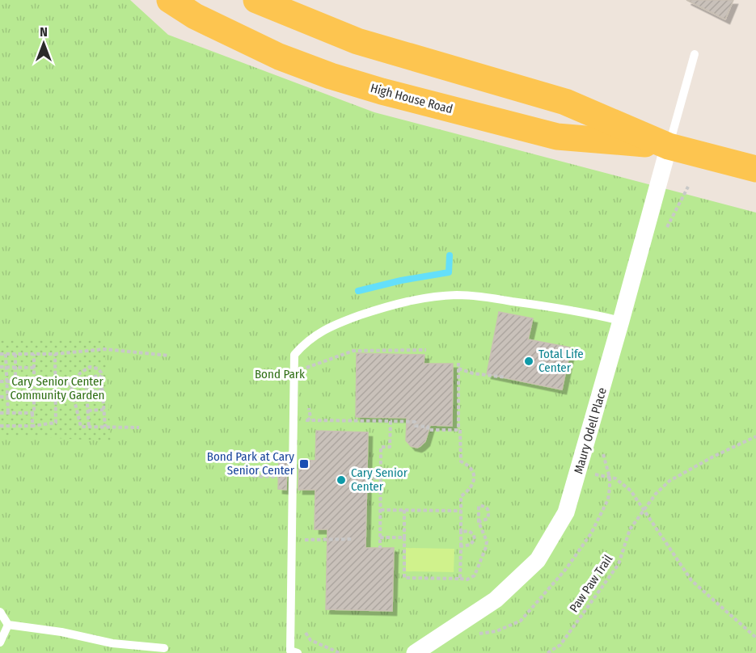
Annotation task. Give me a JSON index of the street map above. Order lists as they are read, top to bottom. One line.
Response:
{"streets":{"main road":["High House Road"],"street":["Maury Odell Place"],"path":["Paw Paw Trail"]},"crossings":[["High House Road","Maury Odell Place"]],"parks":["Bond Park","Cary Senior Center Community Garden"],"places":{"other":["Total Life Center","Cary Senior Center"],"transit":["Bond Park at Cary Senior Center"]},"north":"top"}
